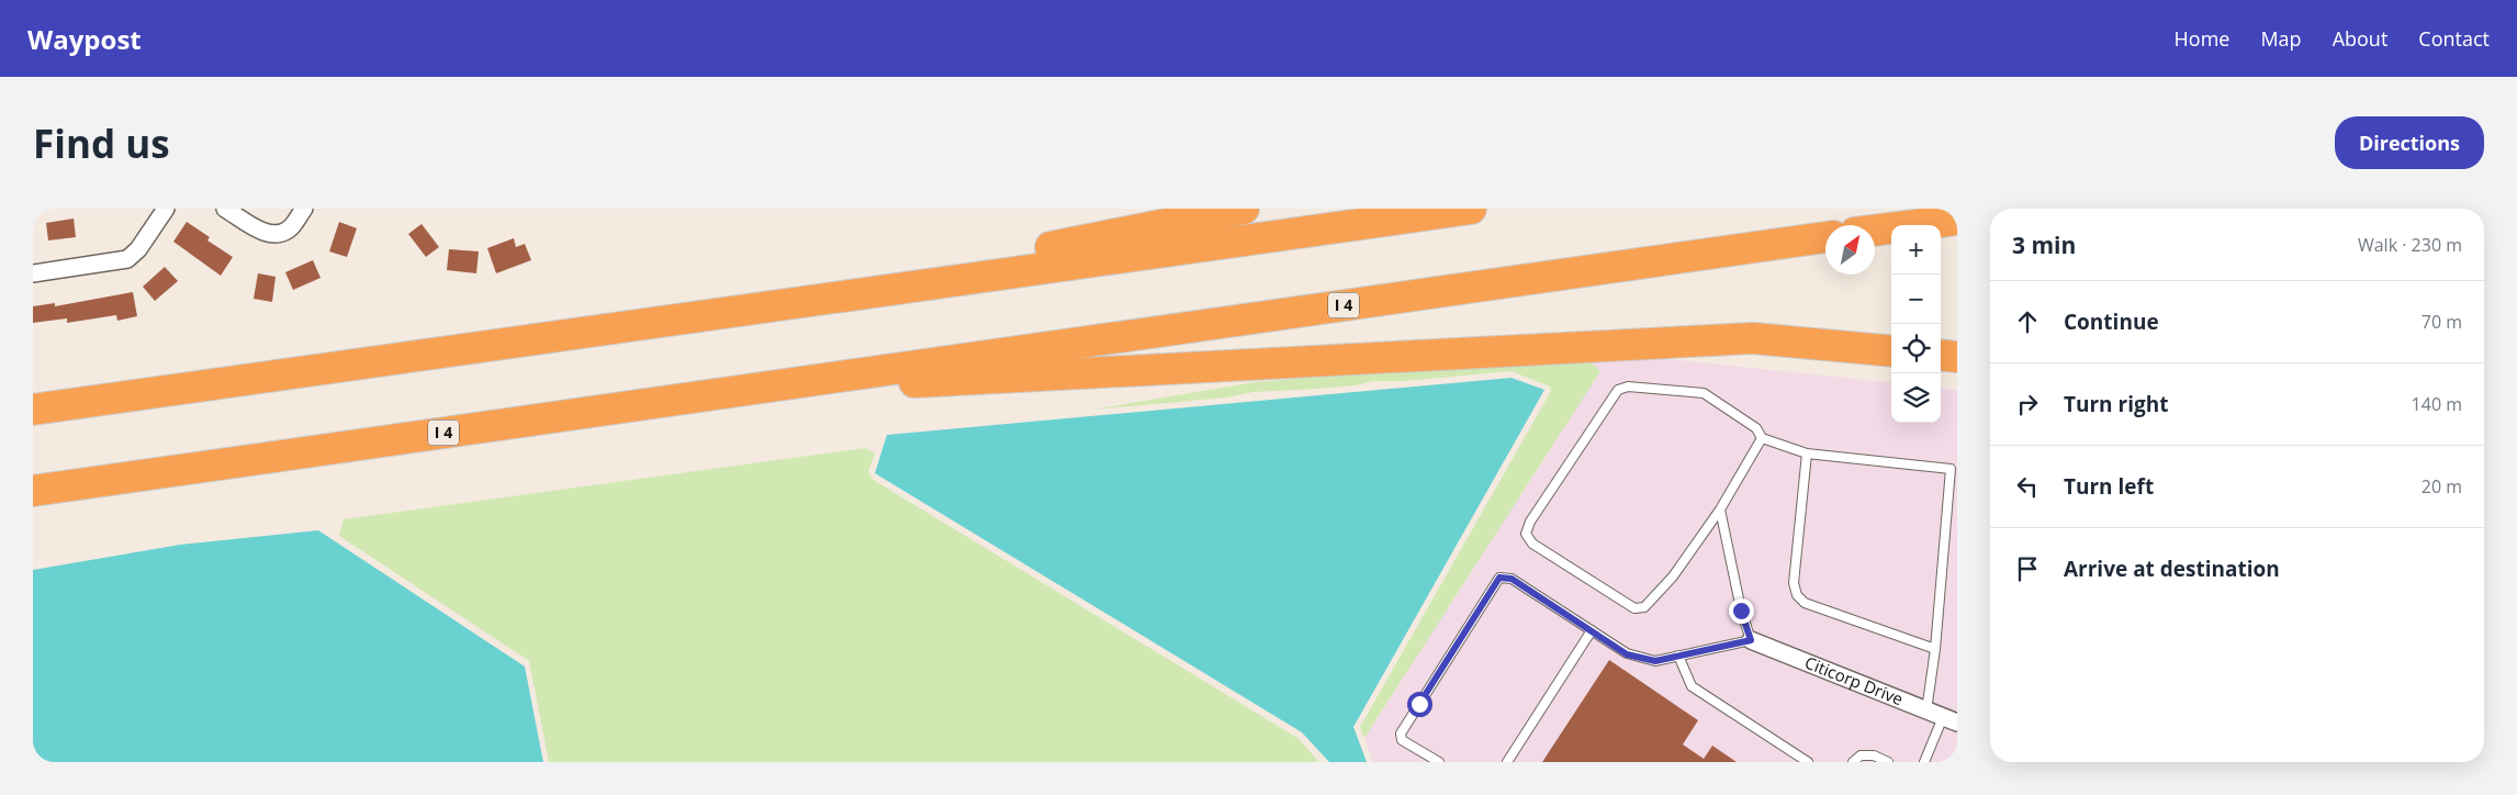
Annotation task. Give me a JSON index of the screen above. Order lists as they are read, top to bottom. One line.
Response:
{"streets":{"highway":["I 4"],"street":["Citicorp Drive"]},"north":"top right","page":{"header":"Waypost","nav":["Home","Map","About","Contact"],"buttons":"Directions","title":"Find us","heading":["3 min","Walk · 230 m"],"map_buttons":["+","−"],"list":[["Continue","70 m"],["Turn right","140 m"],["Turn left","20 m"],"Arrive at destination"]}}
